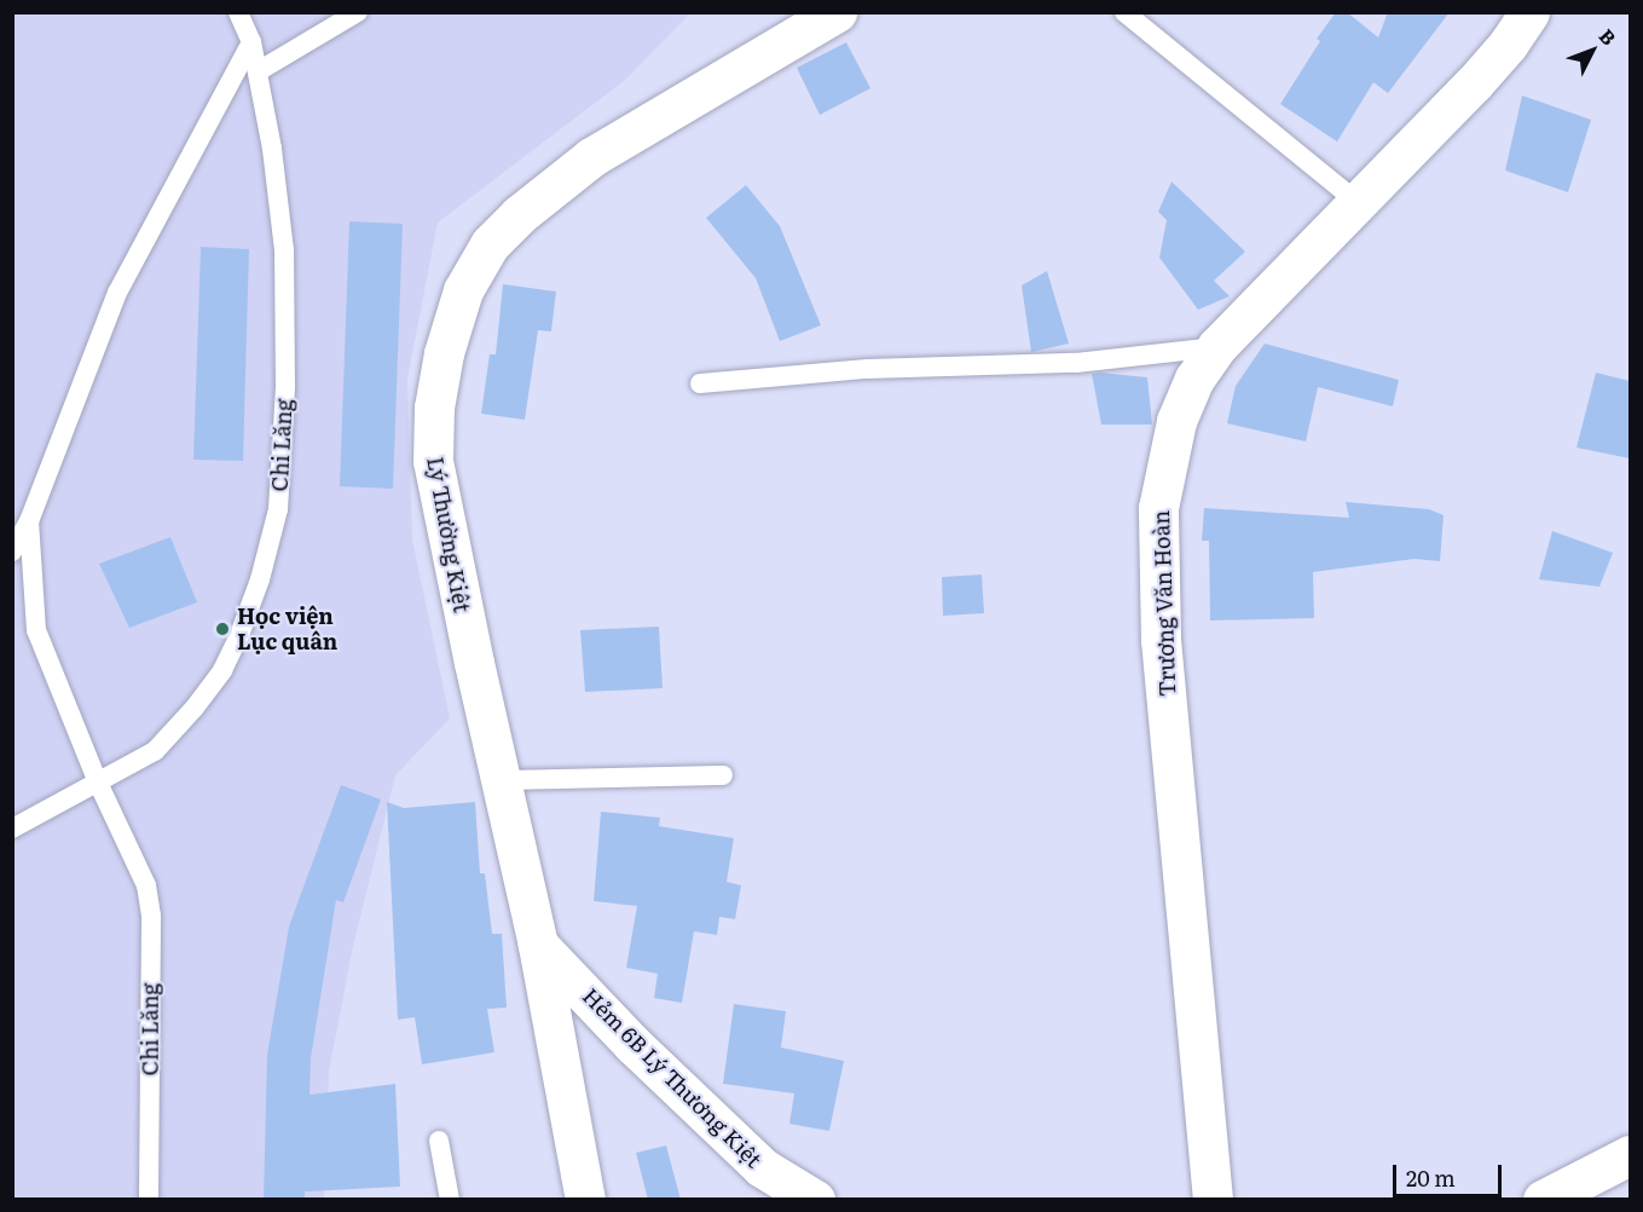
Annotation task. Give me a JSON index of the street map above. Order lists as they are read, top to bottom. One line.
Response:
{"streets":{"street":["Lý Thường Kiệt","Trương Văn Hoàn","Hẻm 6B Lý Thương Kiệt"],"lane":["Chi Lăng"]},"crossings":[["Lý Thường Kiệt","Hẻm 6B Lý Thương Kiệt"]],"places":["Học viện Lục quân"],"scale_bar":"20 m","north":"top right"}
